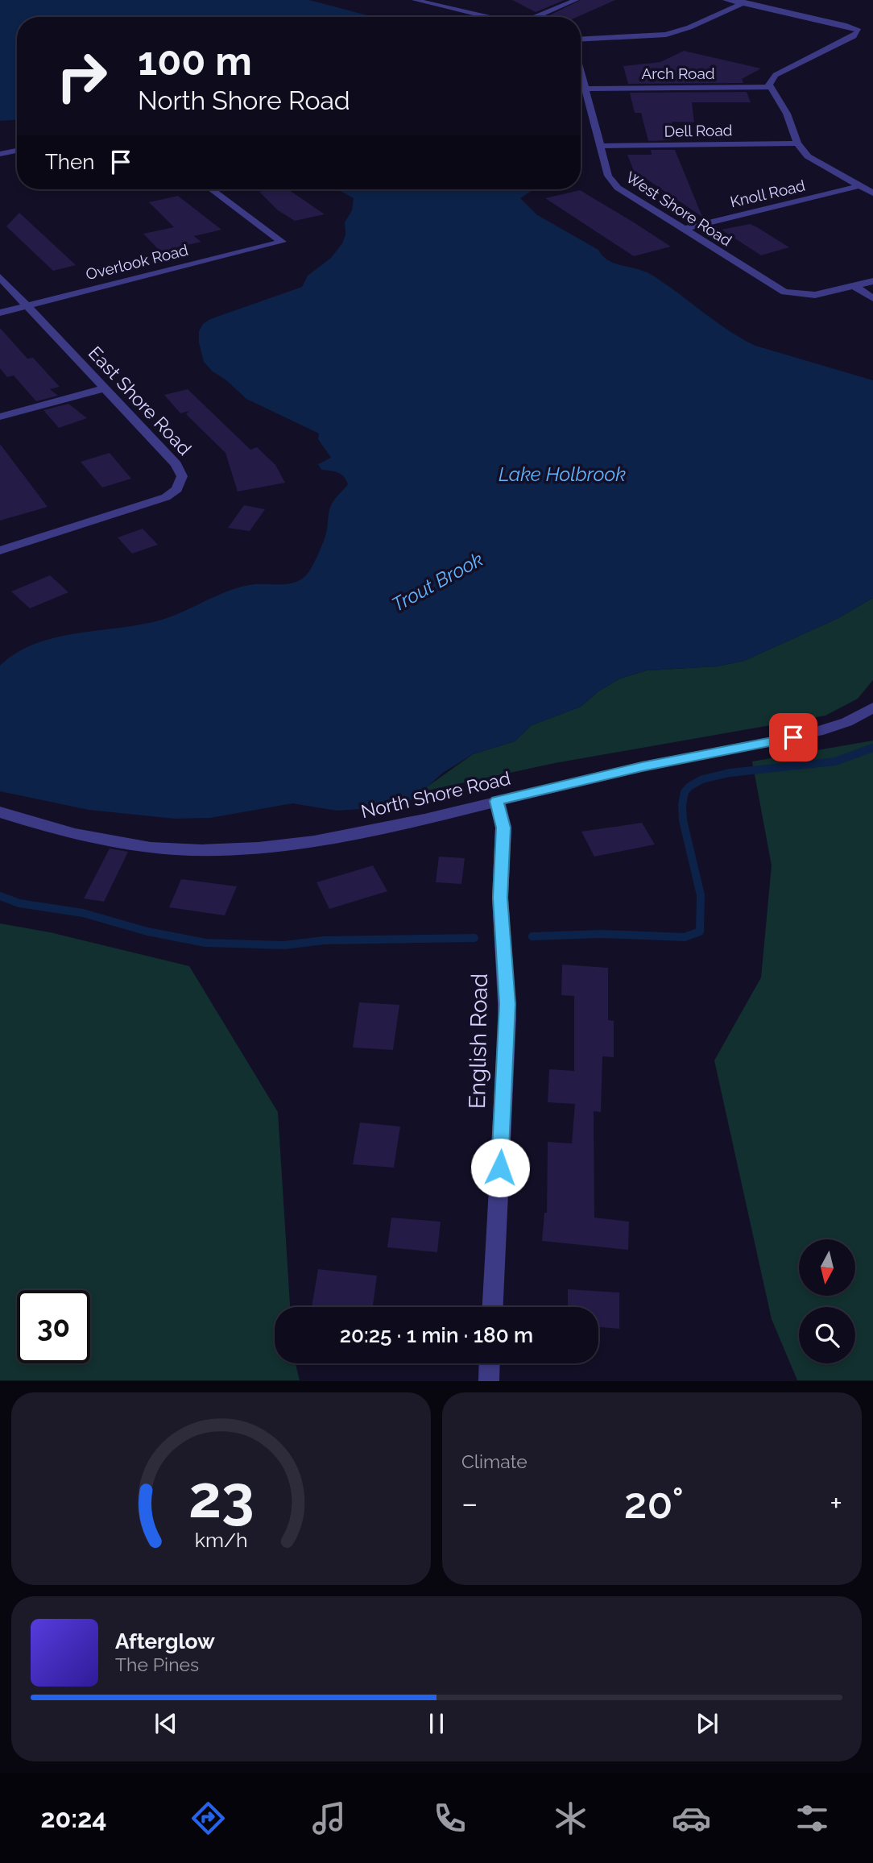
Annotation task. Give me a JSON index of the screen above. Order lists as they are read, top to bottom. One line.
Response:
{"streets":{"street":["Arch Road","Dell Road","Knoll Road","West Shore Road","Overlook Road","East Shore Road","North Shore Road","English Road"]},"crossings":[["Arch Road","West Shore Road"],["Dell Road","West Shore Road"],["Knoll Road","West Shore Road"],["Overlook Road","East Shore Road"],["North Shore Road","English Road"]],"water":["Lake Holbrook","Trout Brook"],"north":"bottom","page":{"turn":["100 m","North Shore Road"],"then":"Then","limit":"30","trip":"20:25 · 1 min · 180 m","tile":"Climate","heat":["−","20°","+"],"song":["Afterglow","The Pines"],"tabs":"20:24","gauge":["23","km/h"]}}
